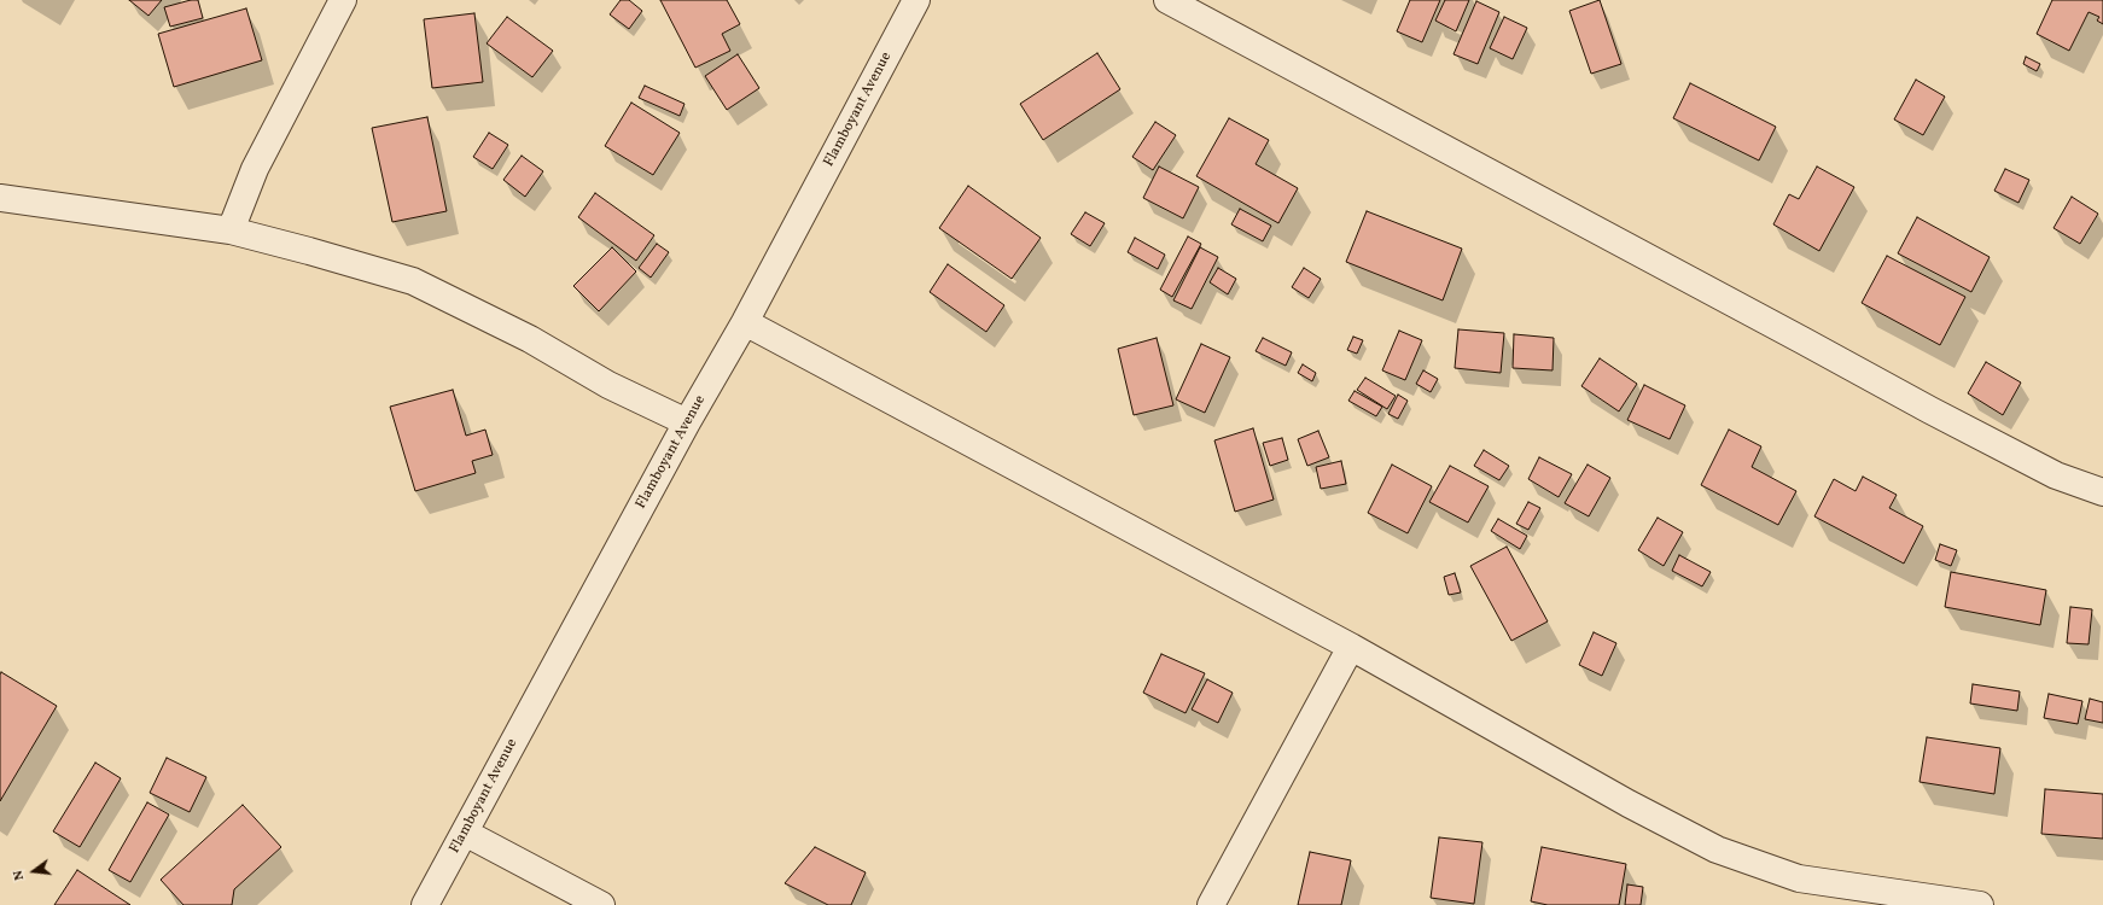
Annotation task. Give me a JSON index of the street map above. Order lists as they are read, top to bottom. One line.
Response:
{"streets":{"street":["Flamboyant Avenue"]},"north":"left"}
